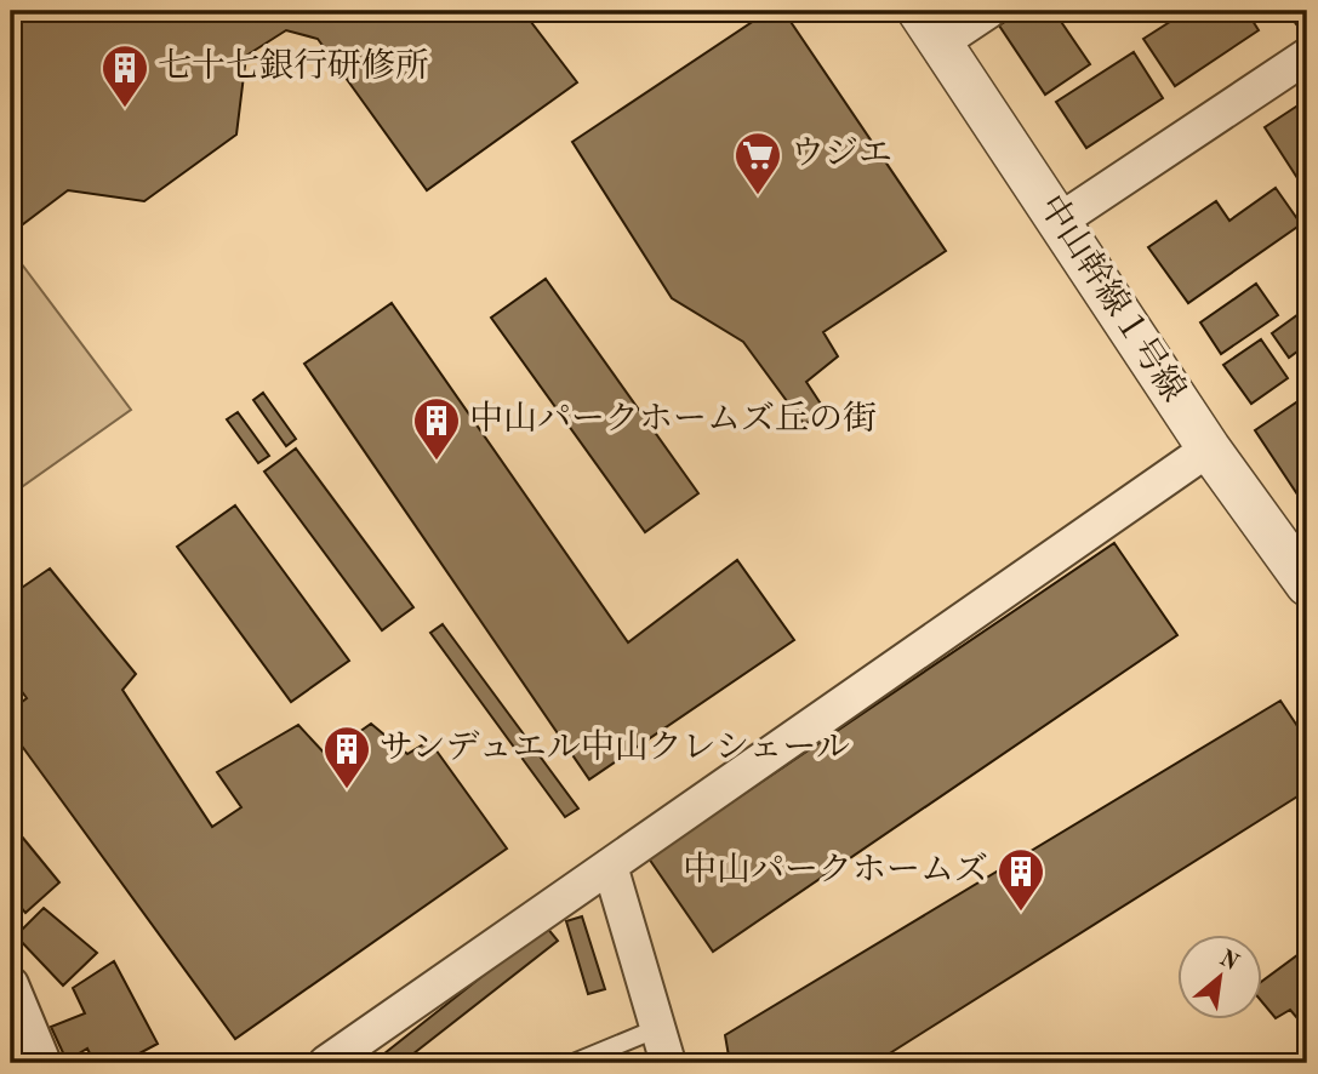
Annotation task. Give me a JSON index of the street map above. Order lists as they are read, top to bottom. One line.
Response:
{"streets":{"street":["中山幹線１号線"]},"places":{"building":["七十七銀行研修所","中山パークホームズ丘の街","サンデュエル中山クレシェール","中山パークホームズ"],"supermarket":["ウジエ"]},"north":"top right"}
